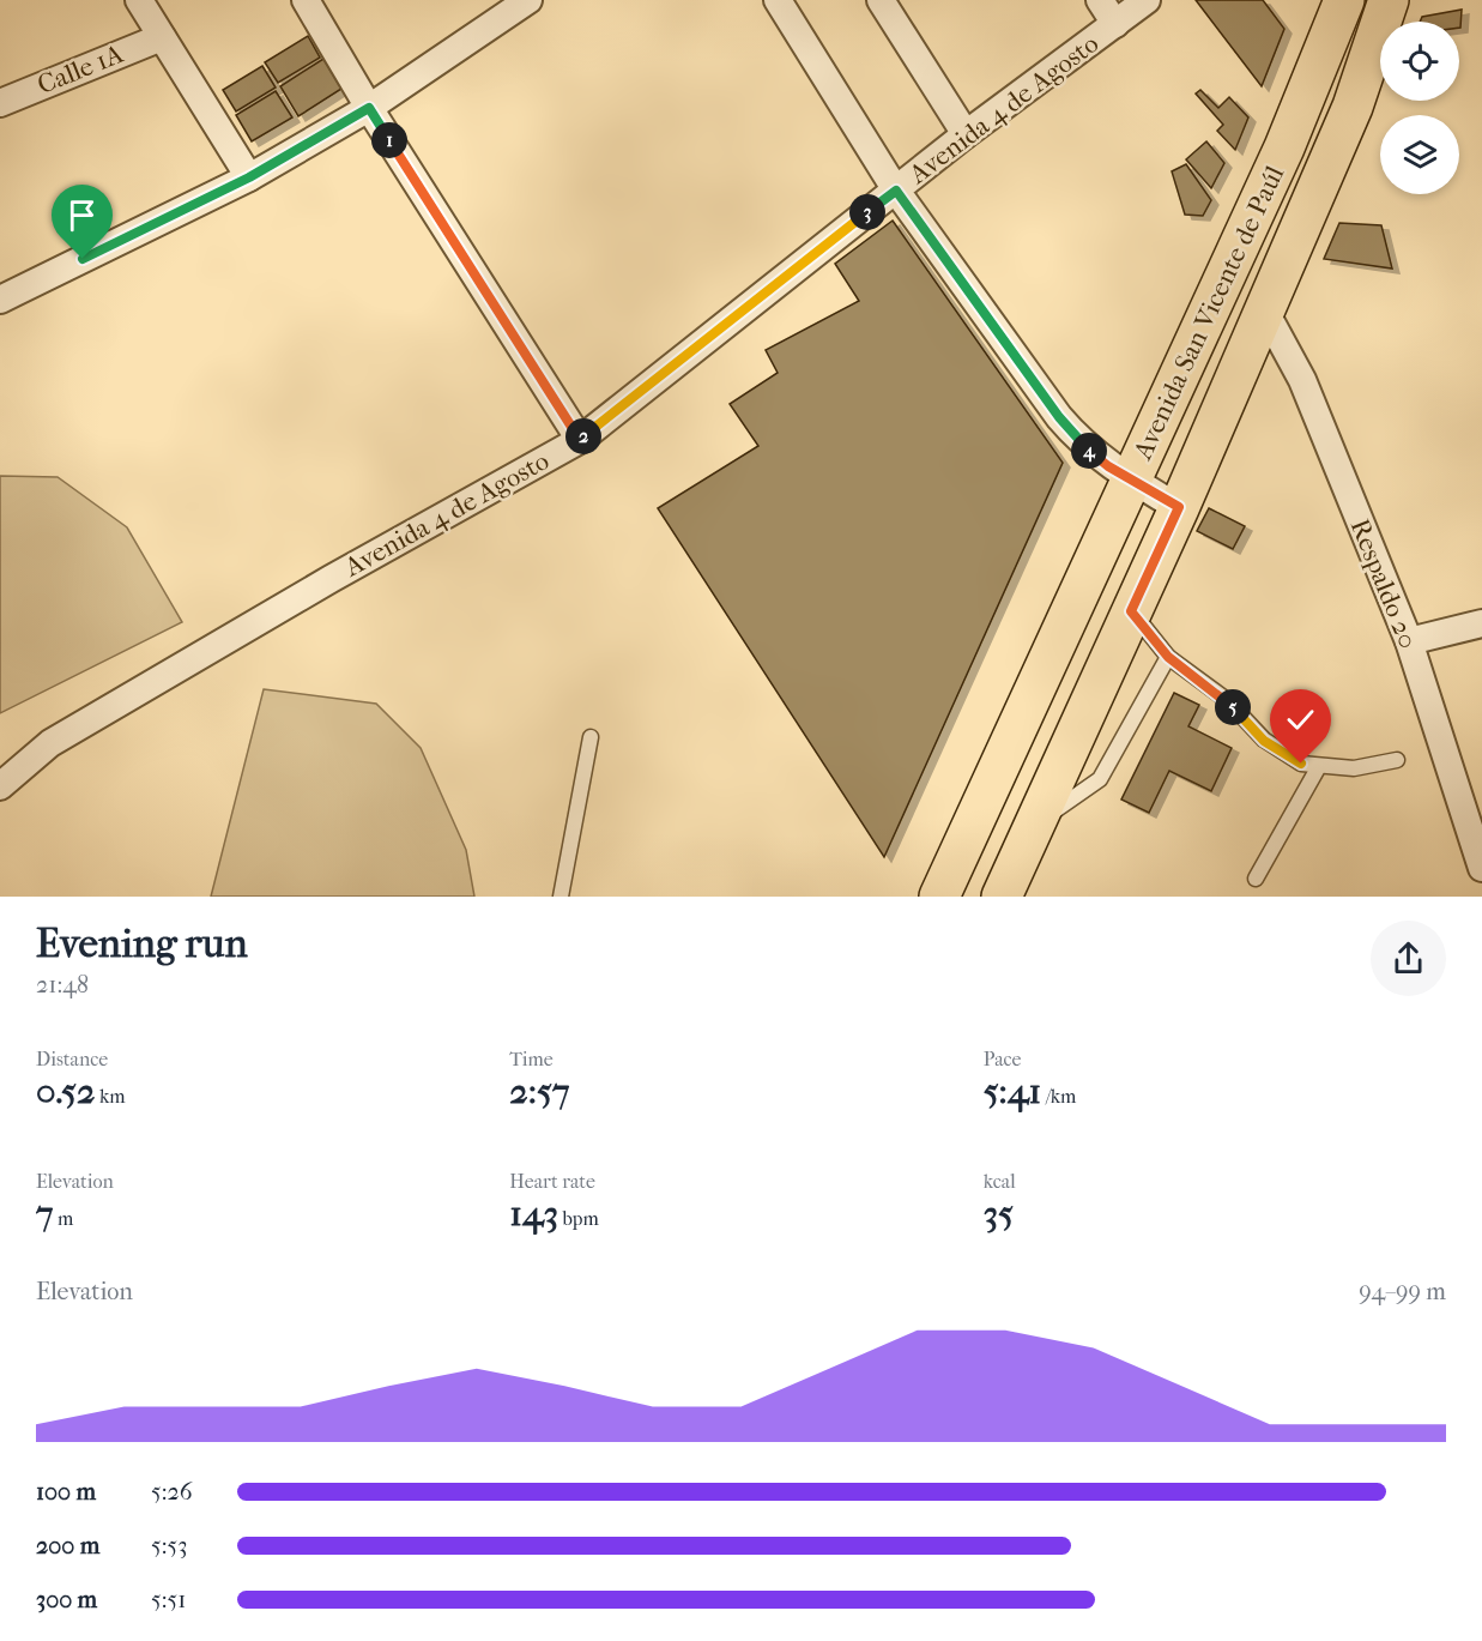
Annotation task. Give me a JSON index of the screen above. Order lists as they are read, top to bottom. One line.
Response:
{"streets":{"main road":["Avenida San Vicente de Paúl"],"street":["Calle 1A","Avenida 4 de Agosto","Respaldo 20"]},"crossings":[["Avenida San Vicente de Paúl","Respaldo 20"]],"page":{"pins":["1","3","2","4","5"],"heading":["Evening run","21:48"],"stats":[["Distance","0.52 km"],["Time","2:57"],["Pace","5:41 /km"],["Elevation","7 m"],["Heart rate","143 bpm"],["kcal","35"]],"chart":["Elevation","94–99 m"],"list":[{"name":"100 m","note":"5:26"},{"name":"200 m","note":"5:53"},{"name":"300 m","note":"5:51"}]}}
